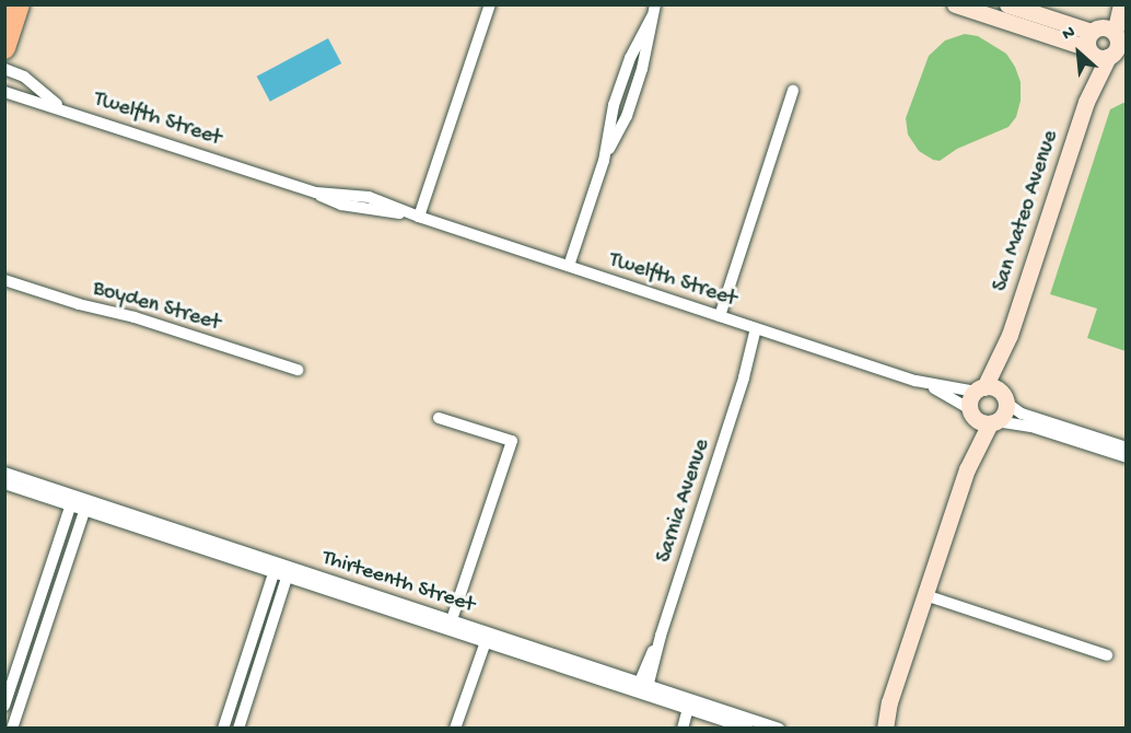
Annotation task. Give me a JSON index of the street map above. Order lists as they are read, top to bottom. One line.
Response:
{"streets":{"street":["Twelfth Street","San Mateo Avenue","Boyden Street","Sarnia Avenue","Thirteenth Street"]},"crossings":[["Twelfth Street","San Mateo Avenue"],["Twelfth Street","Sarnia Avenue"],["Sarnia Avenue","Thirteenth Street"]],"north":"top left"}
